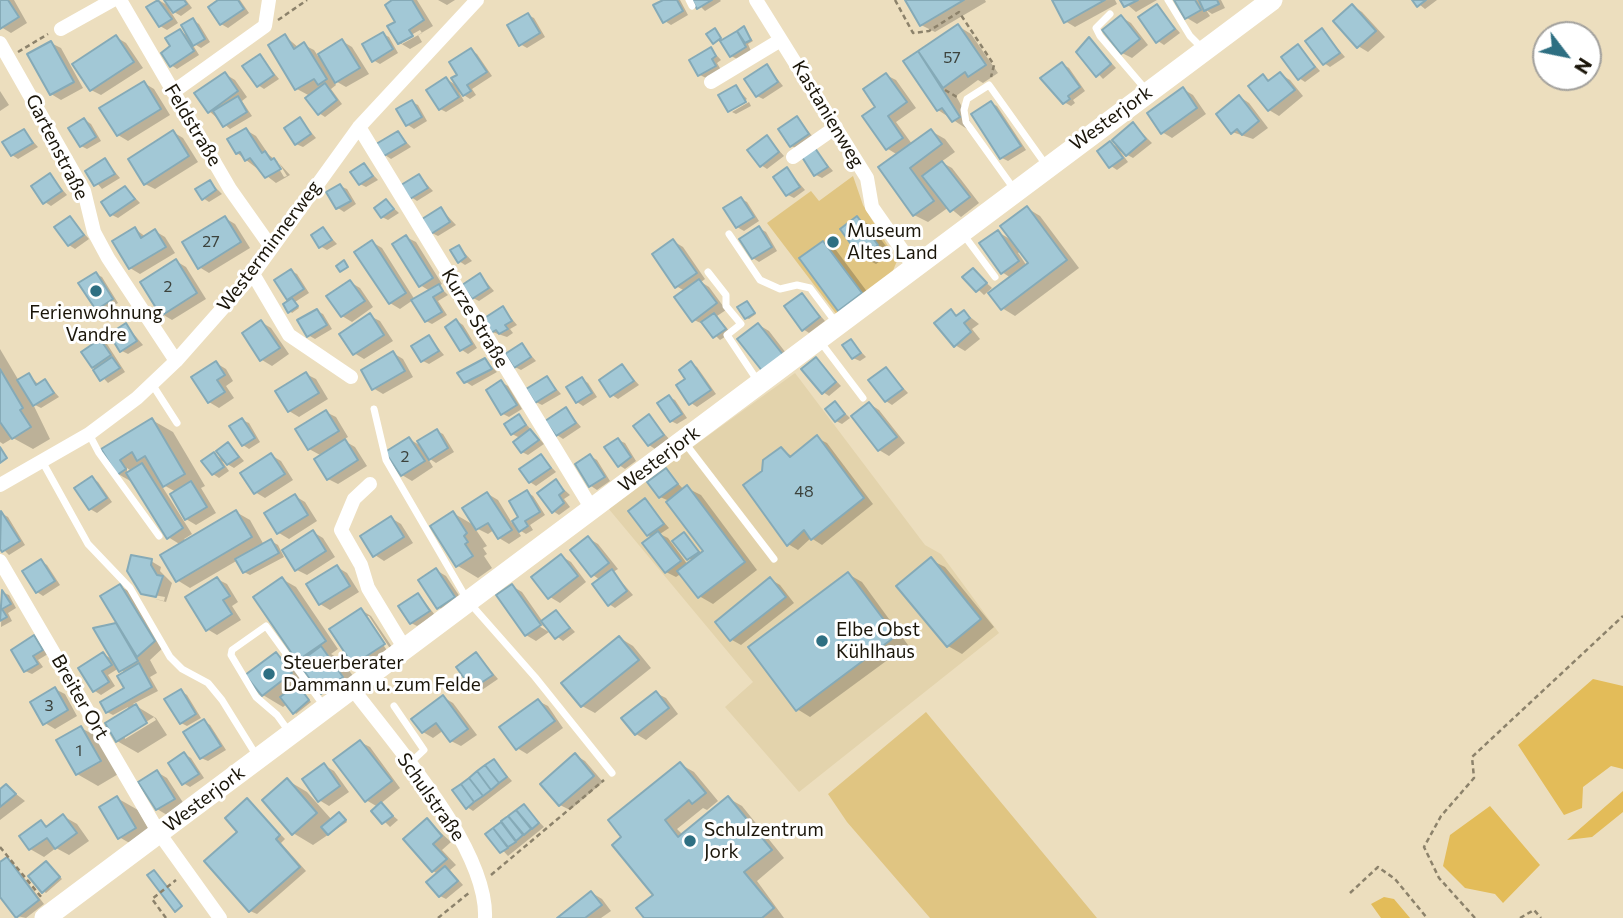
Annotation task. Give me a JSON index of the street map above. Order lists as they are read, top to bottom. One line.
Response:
{"streets":{"main road":["Westerjork"],"street":["Kastanienweg","Feldstraße","Gartenstraße","Westerminnerweg","Kurze Straße","Breiter Ort","Schulstraße"]},"crossings":[["Kastanienweg","Westerjork"],["Westerjork","Kurze Straße"],["Westerjork","Breiter Ort"],["Westerjork","Schulstraße"],["Feldstraße","Westerminnerweg"],["Gartenstraße","Westerminnerweg"],["Westerminnerweg","Kurze Straße"]],"places":["Museum Altes Land","Ferienwohnung Vandre","Elbe Obst Kühlhaus","Steuerberater Dammann u. zum Felde","Schulzentrum Jork"],"house_numbers":["57","27","2","2","48","3","1"],"north":"bottom right"}
